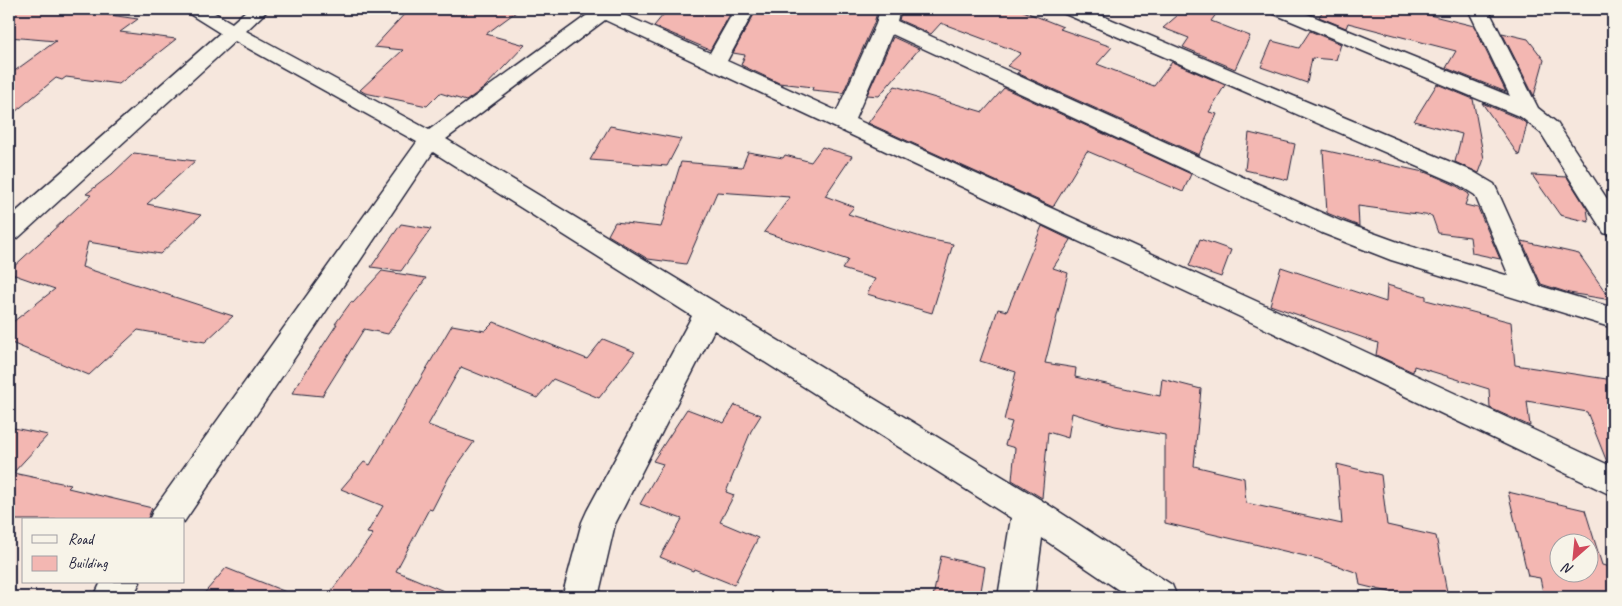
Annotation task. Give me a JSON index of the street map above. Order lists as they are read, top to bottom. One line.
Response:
{"legend":["Road","Building"],"north":"bottom left"}
